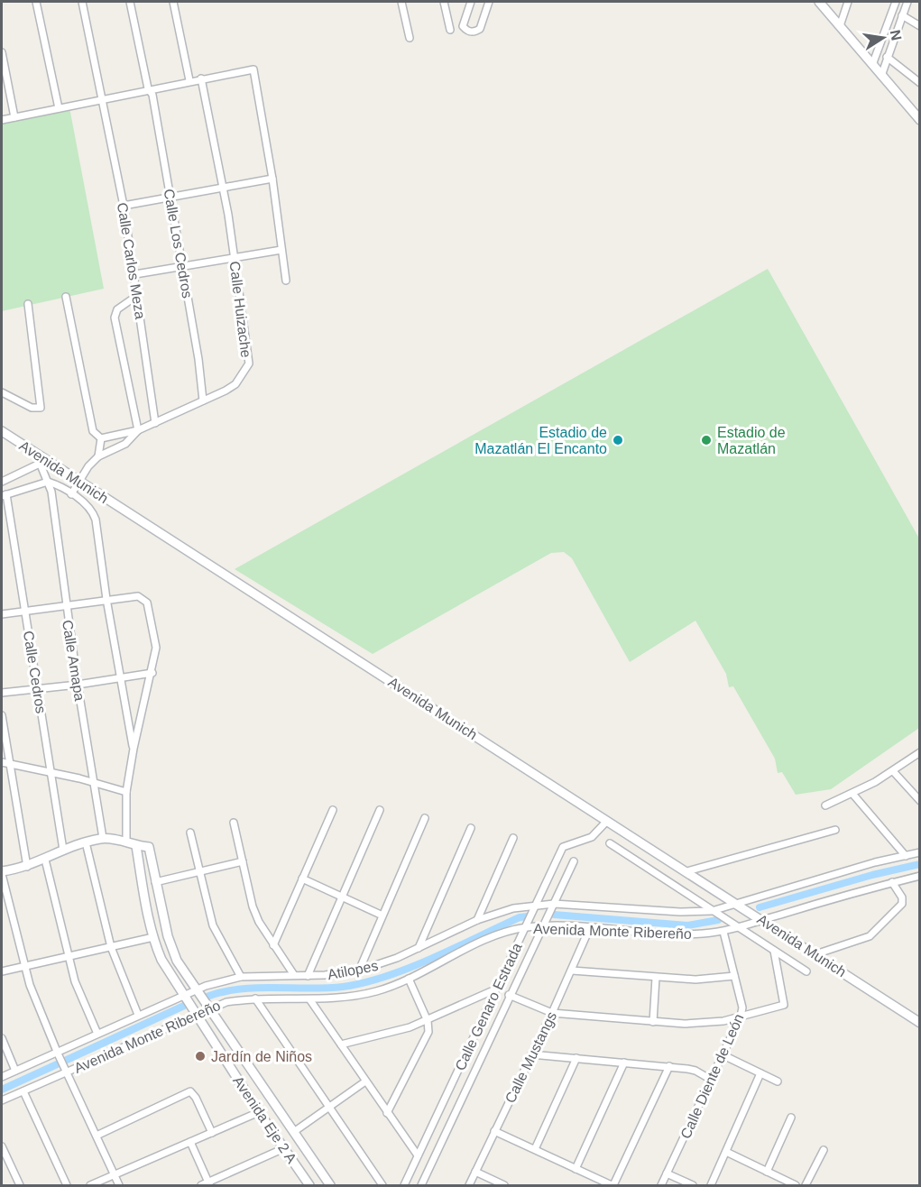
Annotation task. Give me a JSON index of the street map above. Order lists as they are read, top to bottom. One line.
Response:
{"streets":{"main road":["Avenida Munich","Avenida Eje 2 A"],"street":["Calle Los Cedros","Calle Carlos Meza","Calle Huizache","Calle Amapa","Calle Cedros","Avenida Monte Ribereño","Atilopes","Calle Genaro Estrada","Calle Mustangs","Calle Diente de León"]},"crossings":[["Calle Los Cedros","Calle Huizache"],["Calle Carlos Meza","Calle Huizache"],["Calle Huizache","Avenida Munich"],["Avenida Munich","Avenida Monte Ribereño"],["Avenida Munich","Atilopes"],["Avenida Munich","Calle Genaro Estrada"],["Avenida Monte Ribereño","Calle Genaro Estrada"],["Avenida Monte Ribereño","Calle Mustangs"],["Avenida Monte Ribereño","Calle Diente de León"],["Avenida Monte Ribereño","Avenida Eje 2 A"],["Atilopes","Calle Genaro Estrada"],["Atilopes","Avenida Eje 2 A"]],"places":["Estadio de Mazatlán El Encanto","Estadio de Mazatlán","Jardín de Niños"],"north":"right"}
